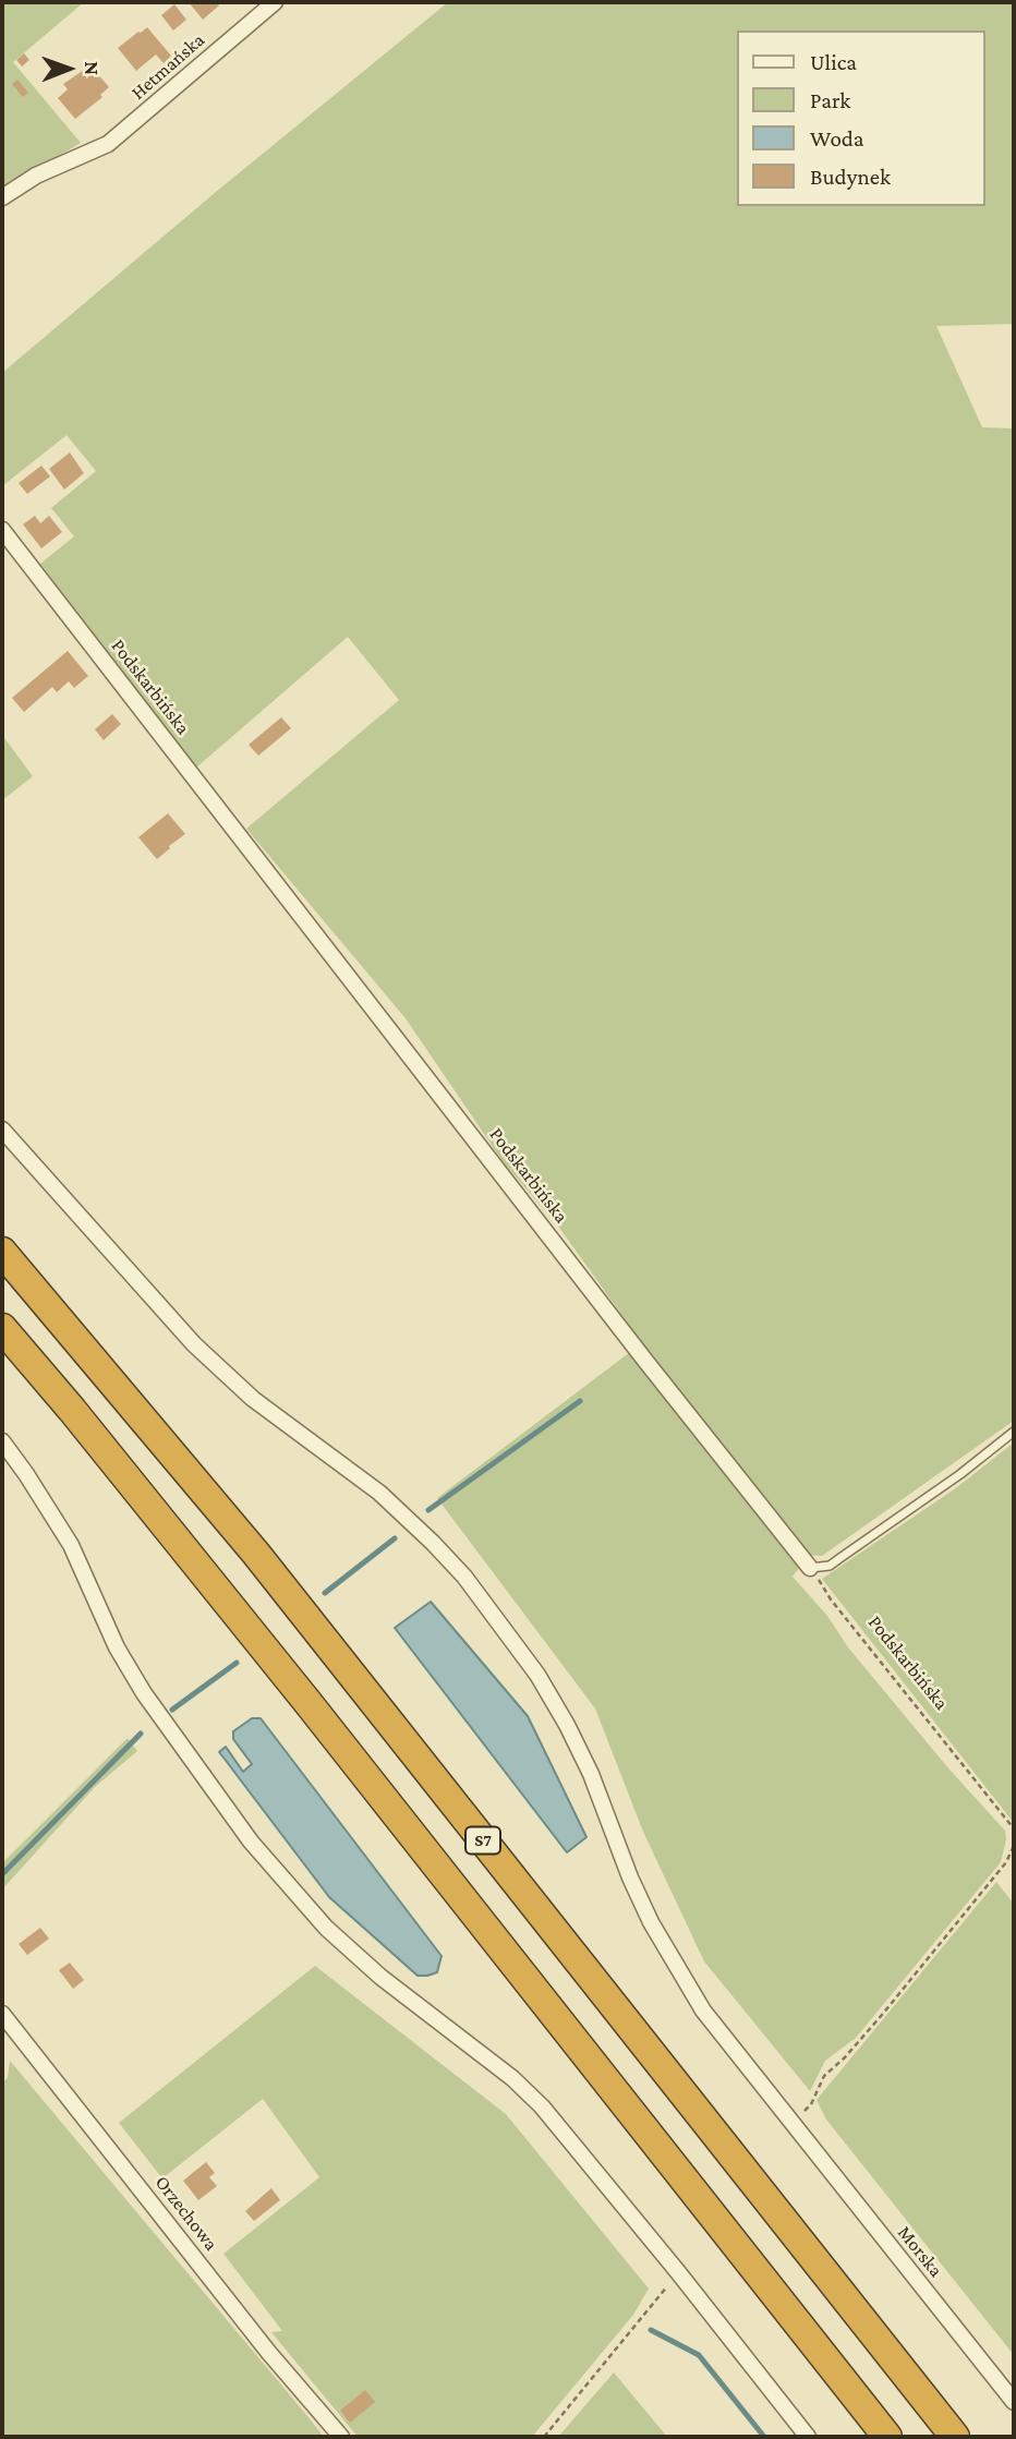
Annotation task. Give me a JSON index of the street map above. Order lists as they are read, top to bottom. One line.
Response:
{"streets":{"highway":["S7"],"street":["Hetmańska","Podskarbińska","Orzechowa","Morska"]},"legend":["Ulica","Park","Woda","Budynek"],"north":"right"}
